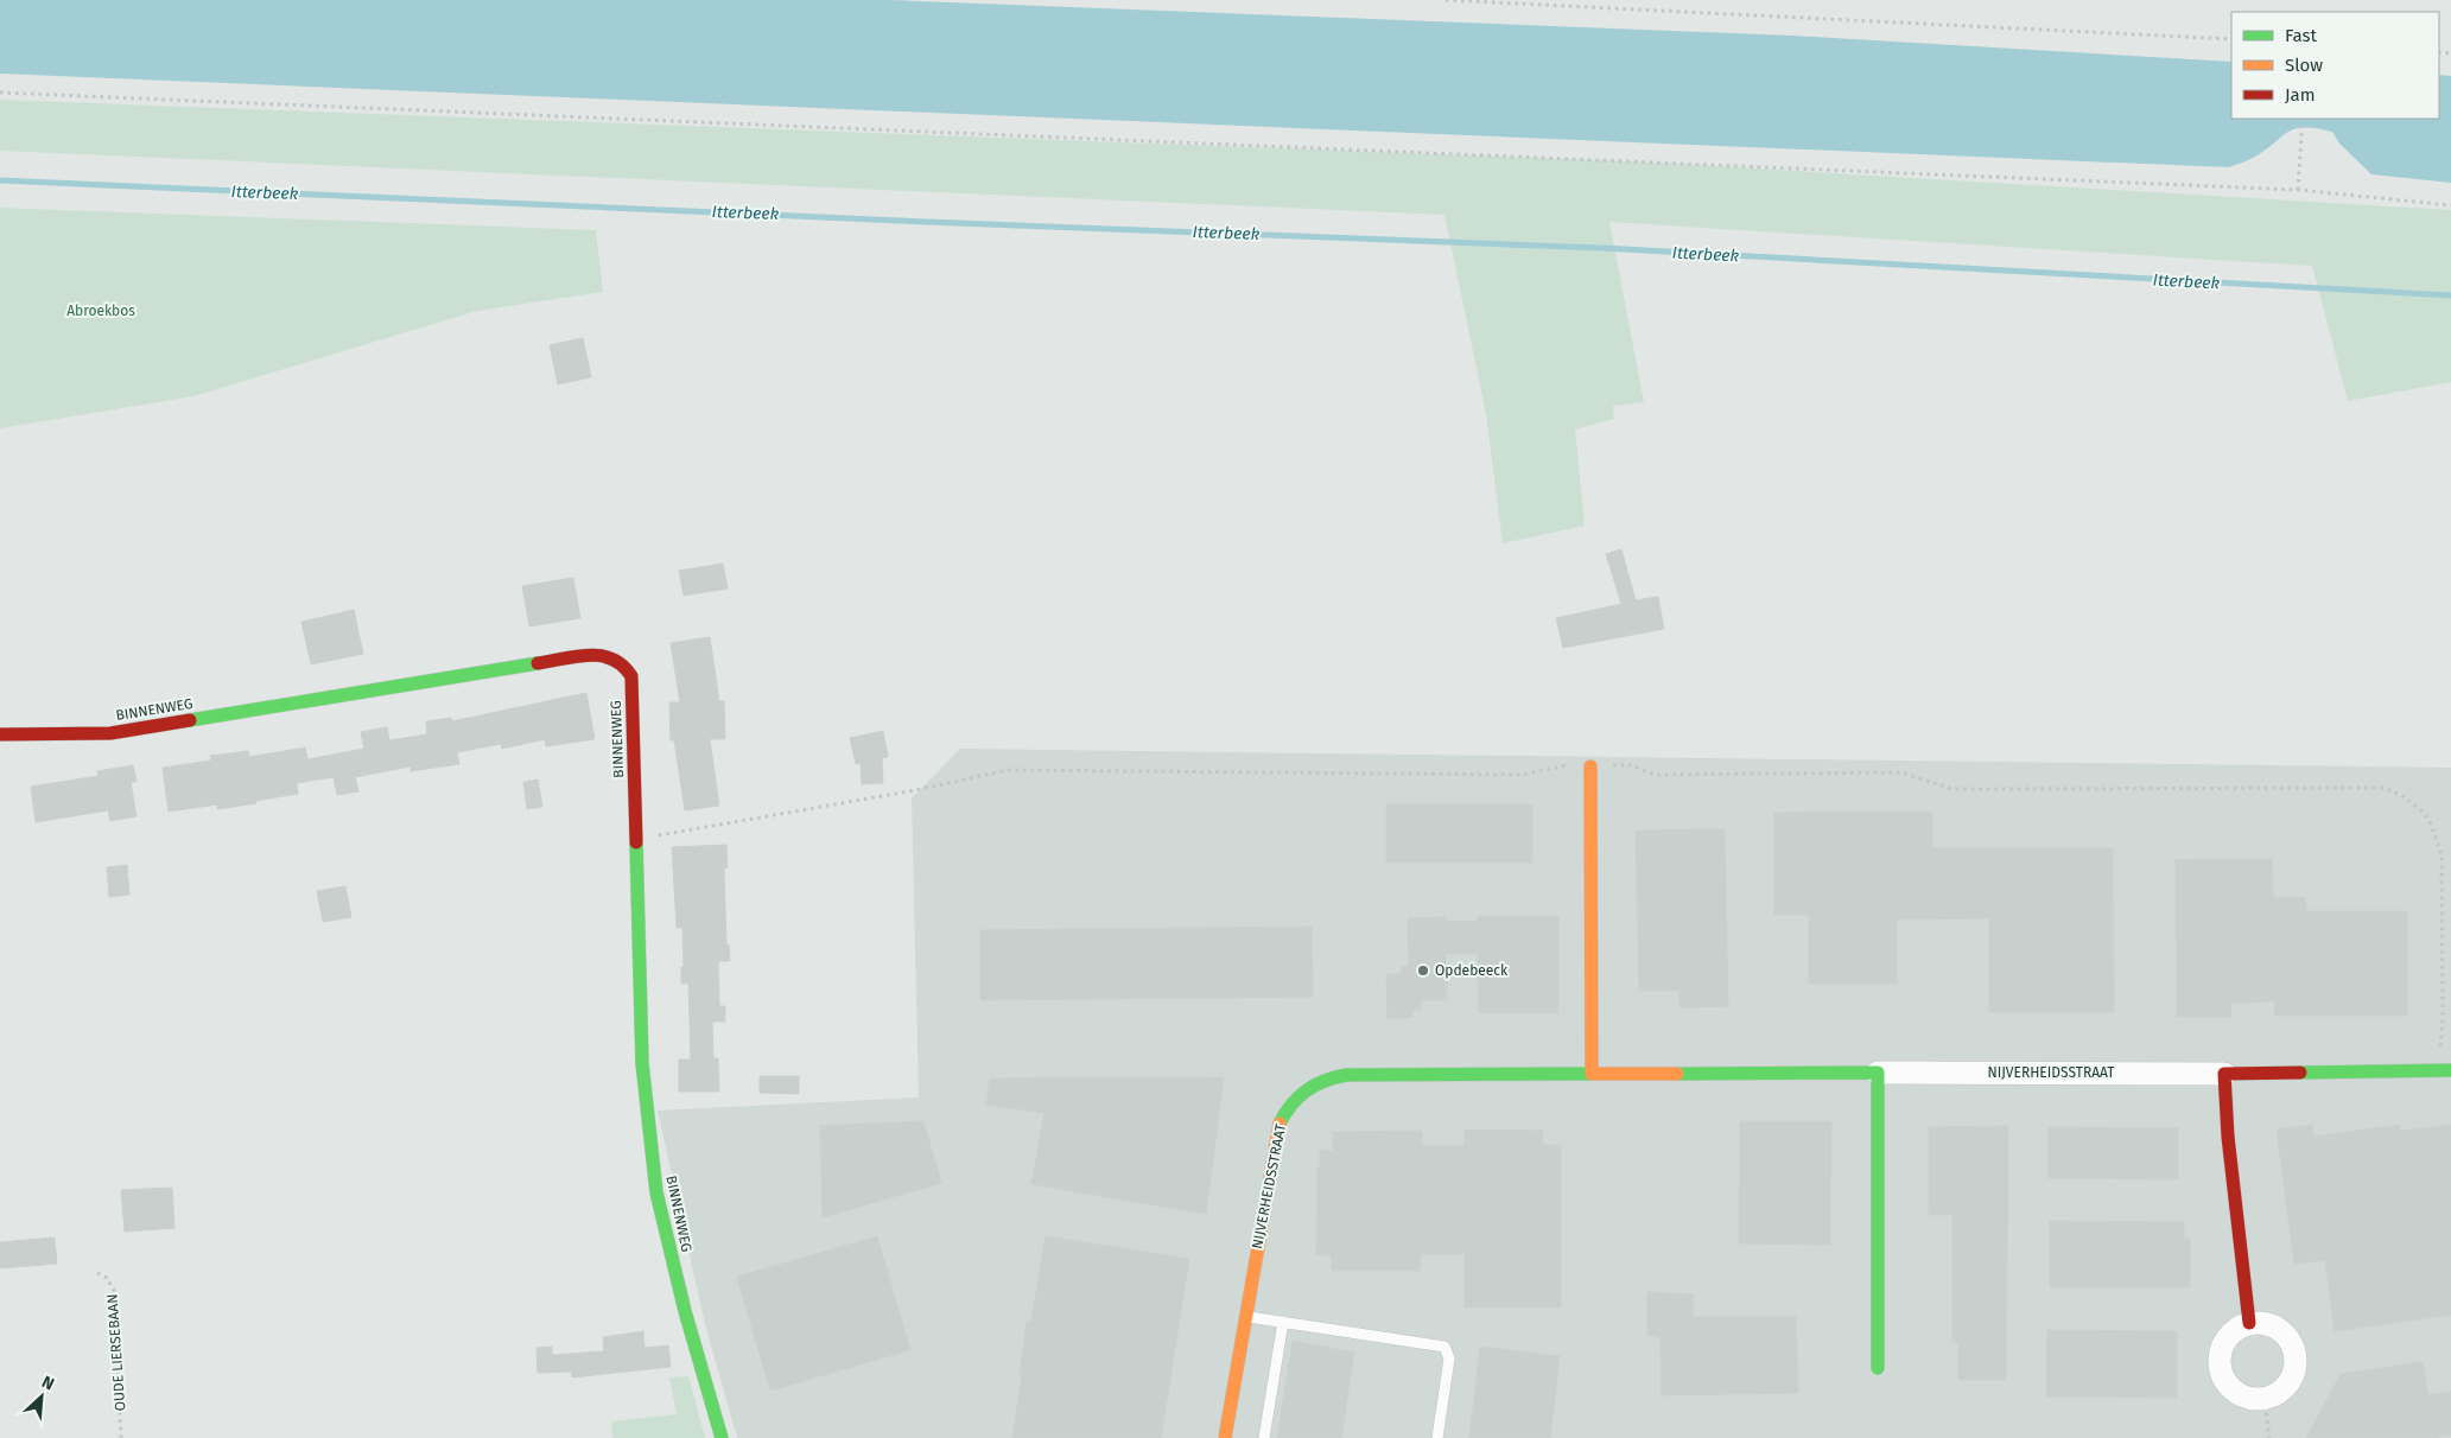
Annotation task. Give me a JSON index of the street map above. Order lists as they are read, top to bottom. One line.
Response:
{"streets":{"street":["BINNENWEG","NIJVERHEIDSSTRAAT"],"path":["OUDE LIERSEBAAN"]},"water":["Itterbeek"],"parks":["Abroekbos"],"places":["Opdebeeck"],"legend":["Fast","Slow","Jam"],"north":"top right"}
